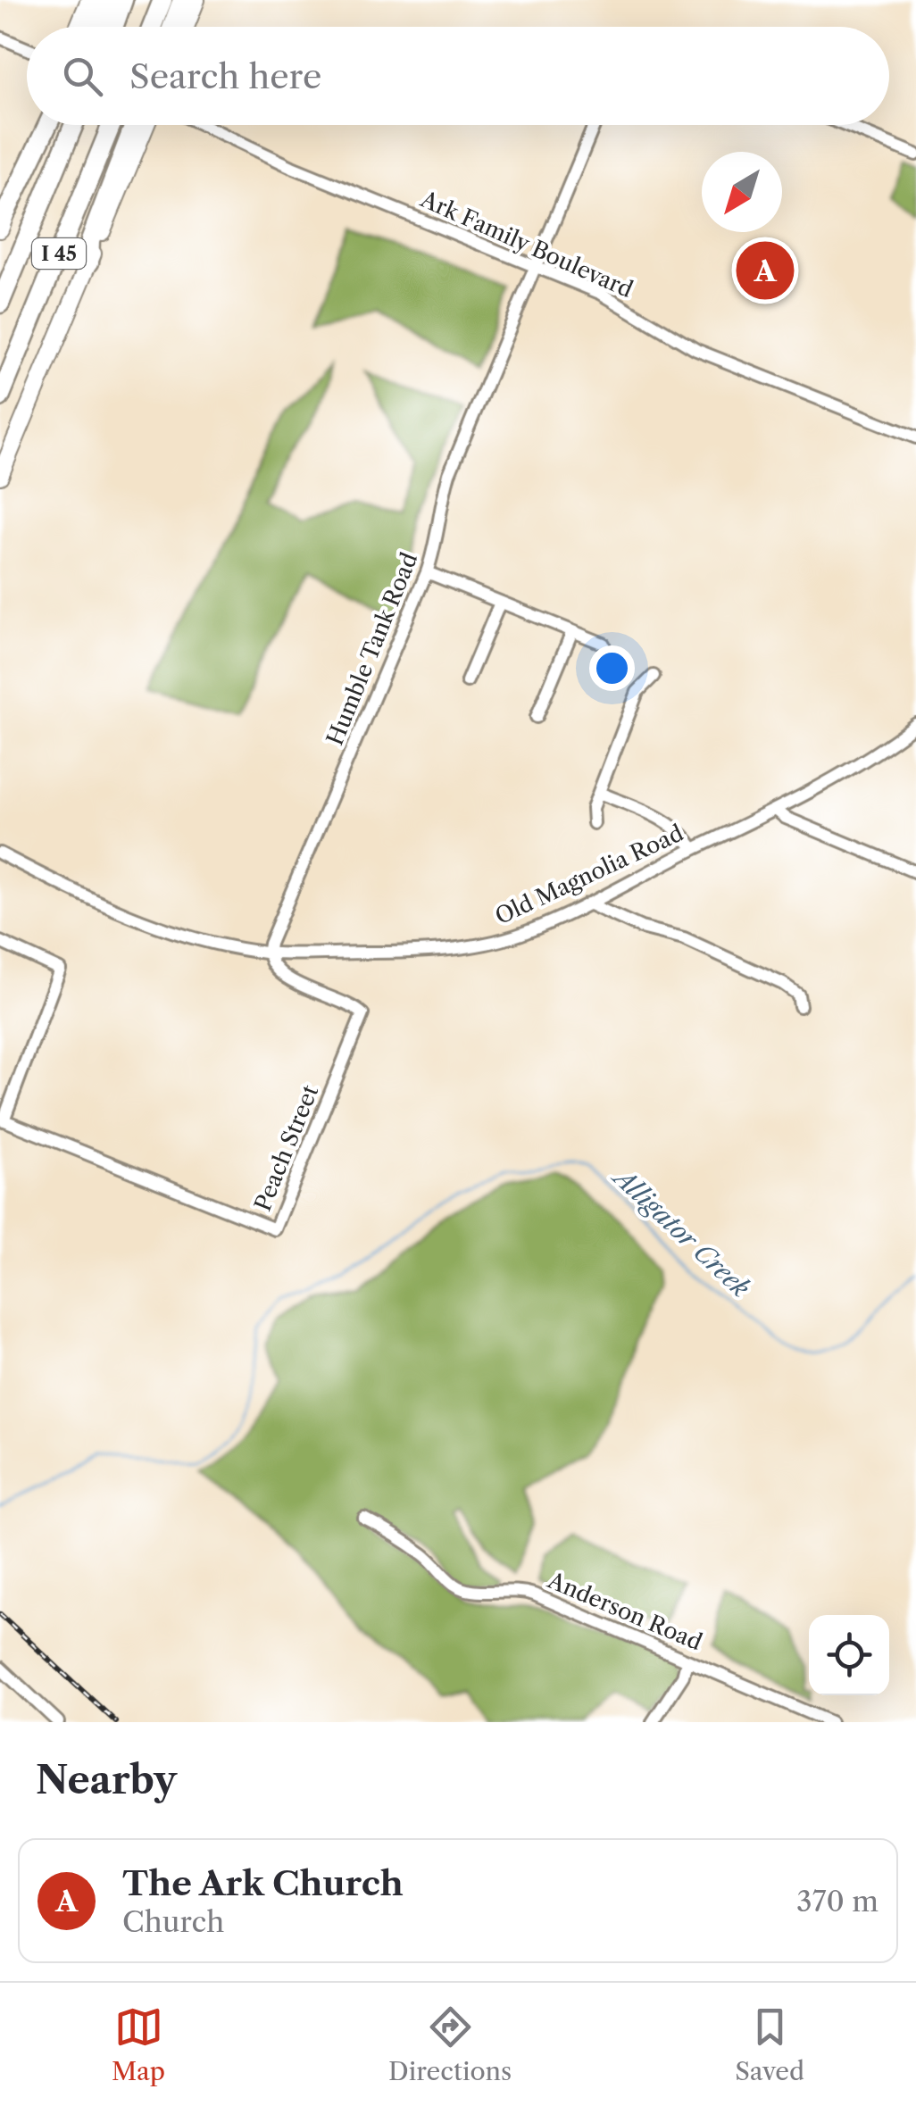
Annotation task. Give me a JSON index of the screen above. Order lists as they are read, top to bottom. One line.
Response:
{"streets":{"highway":["I 45"],"street":["Ark Family Boulevard","Humble Tank Road","Old Magnolia Road","Peach Street","Anderson Road"]},"crossings":[["Ark Family Boulevard","Humble Tank Road"],["Humble Tank Road","Old Magnolia Road"],["Humble Tank Road","Peach Street"],["Old Magnolia Road","Peach Street"]],"water":["Alligator Creek"],"north":"bottom left","page":{"search":"Search here","pins":"A","heading":"Nearby","list":[{"mark":"A","name":"The Ark Church","note":"Church","value":"370 m"}],"nav":["Map","Directions","Saved"]}}
